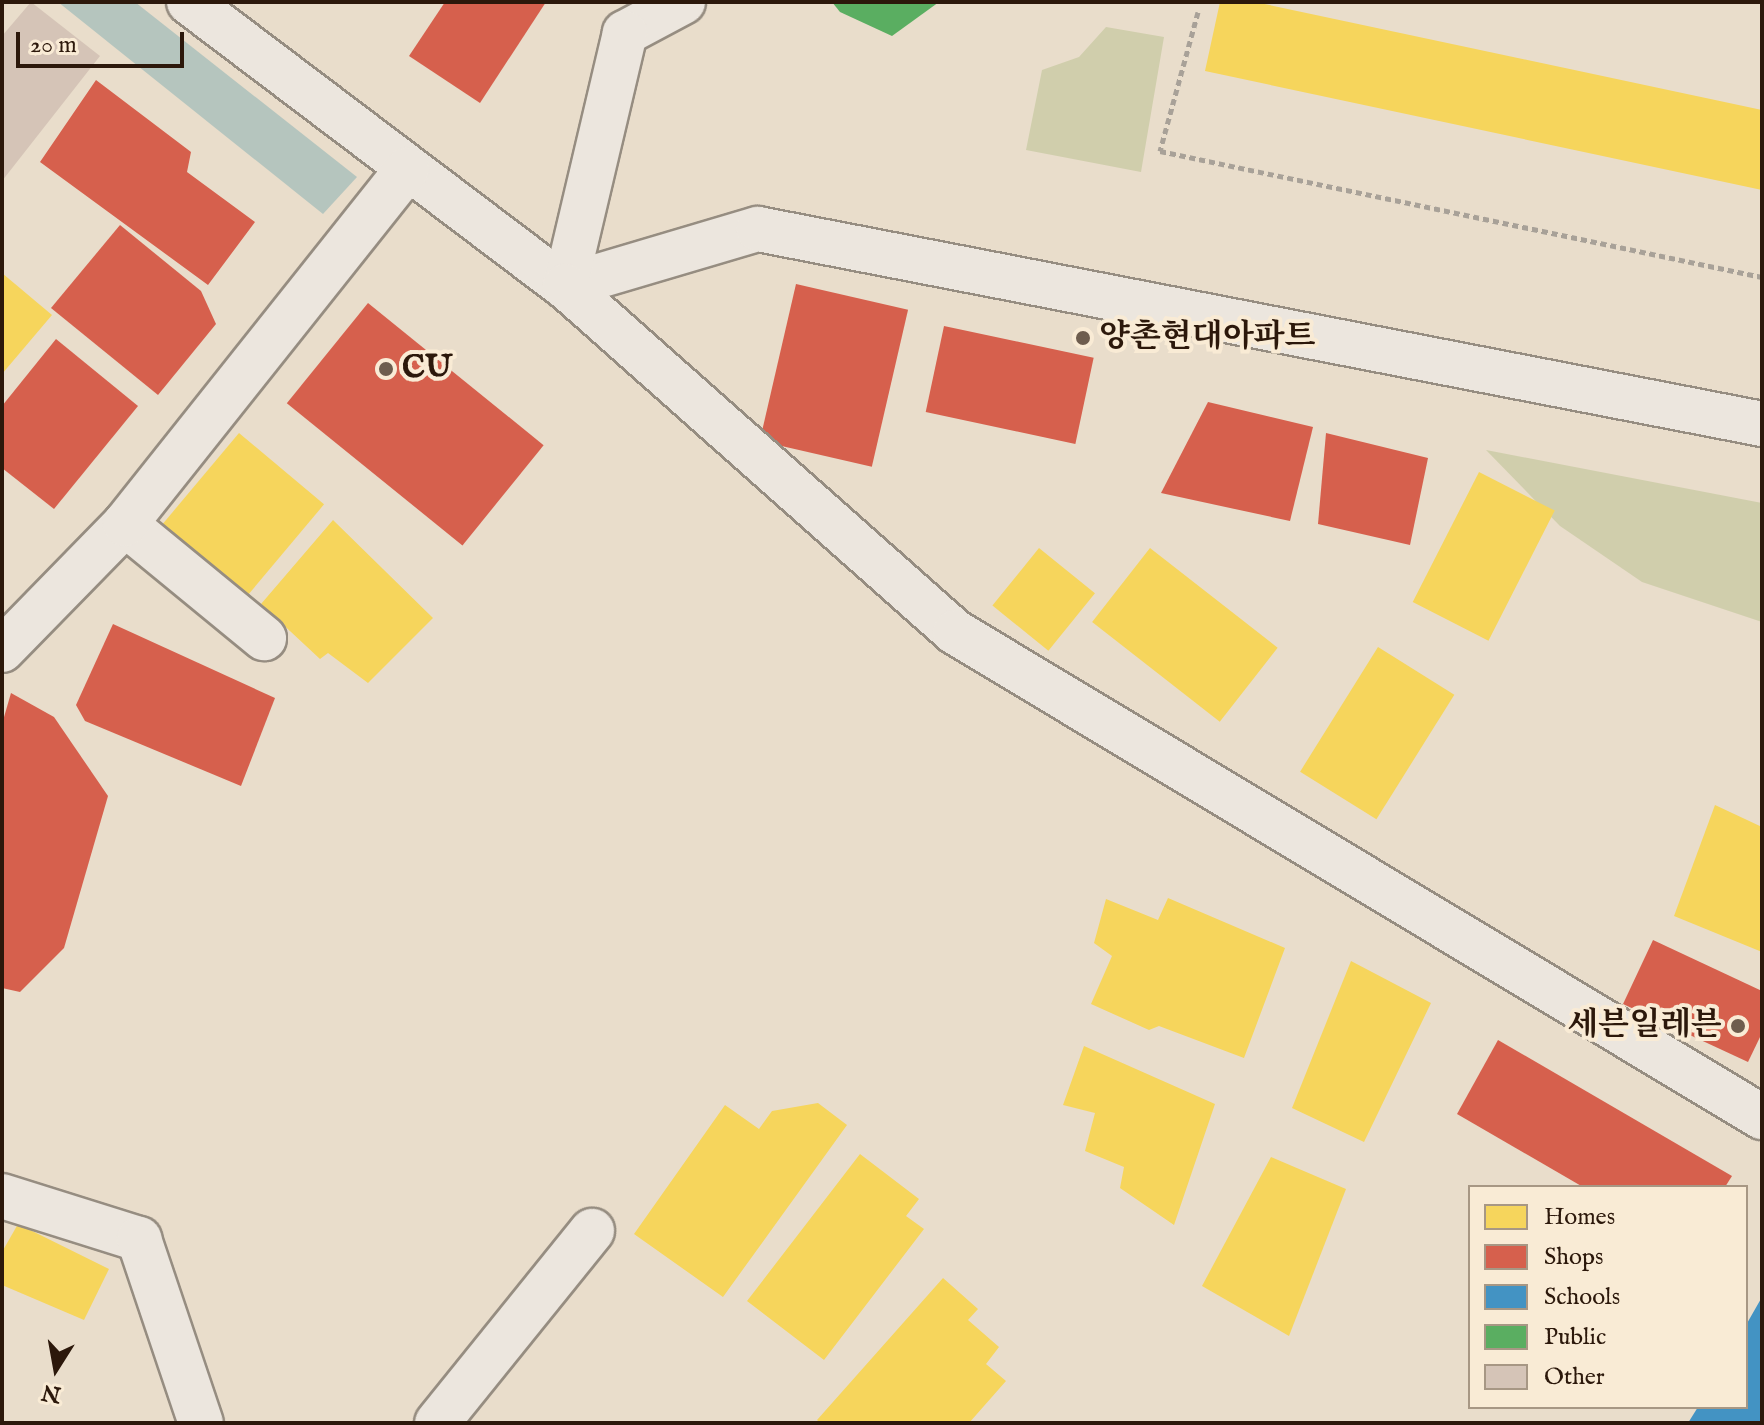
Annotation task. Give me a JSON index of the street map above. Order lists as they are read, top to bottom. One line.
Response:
{"places":["양촌현대아파트","CU","세븐일레븐"],"legend":["Homes","Shops","Schools","Public","Other"],"scale_bar":"20 m","north":"bottom"}
